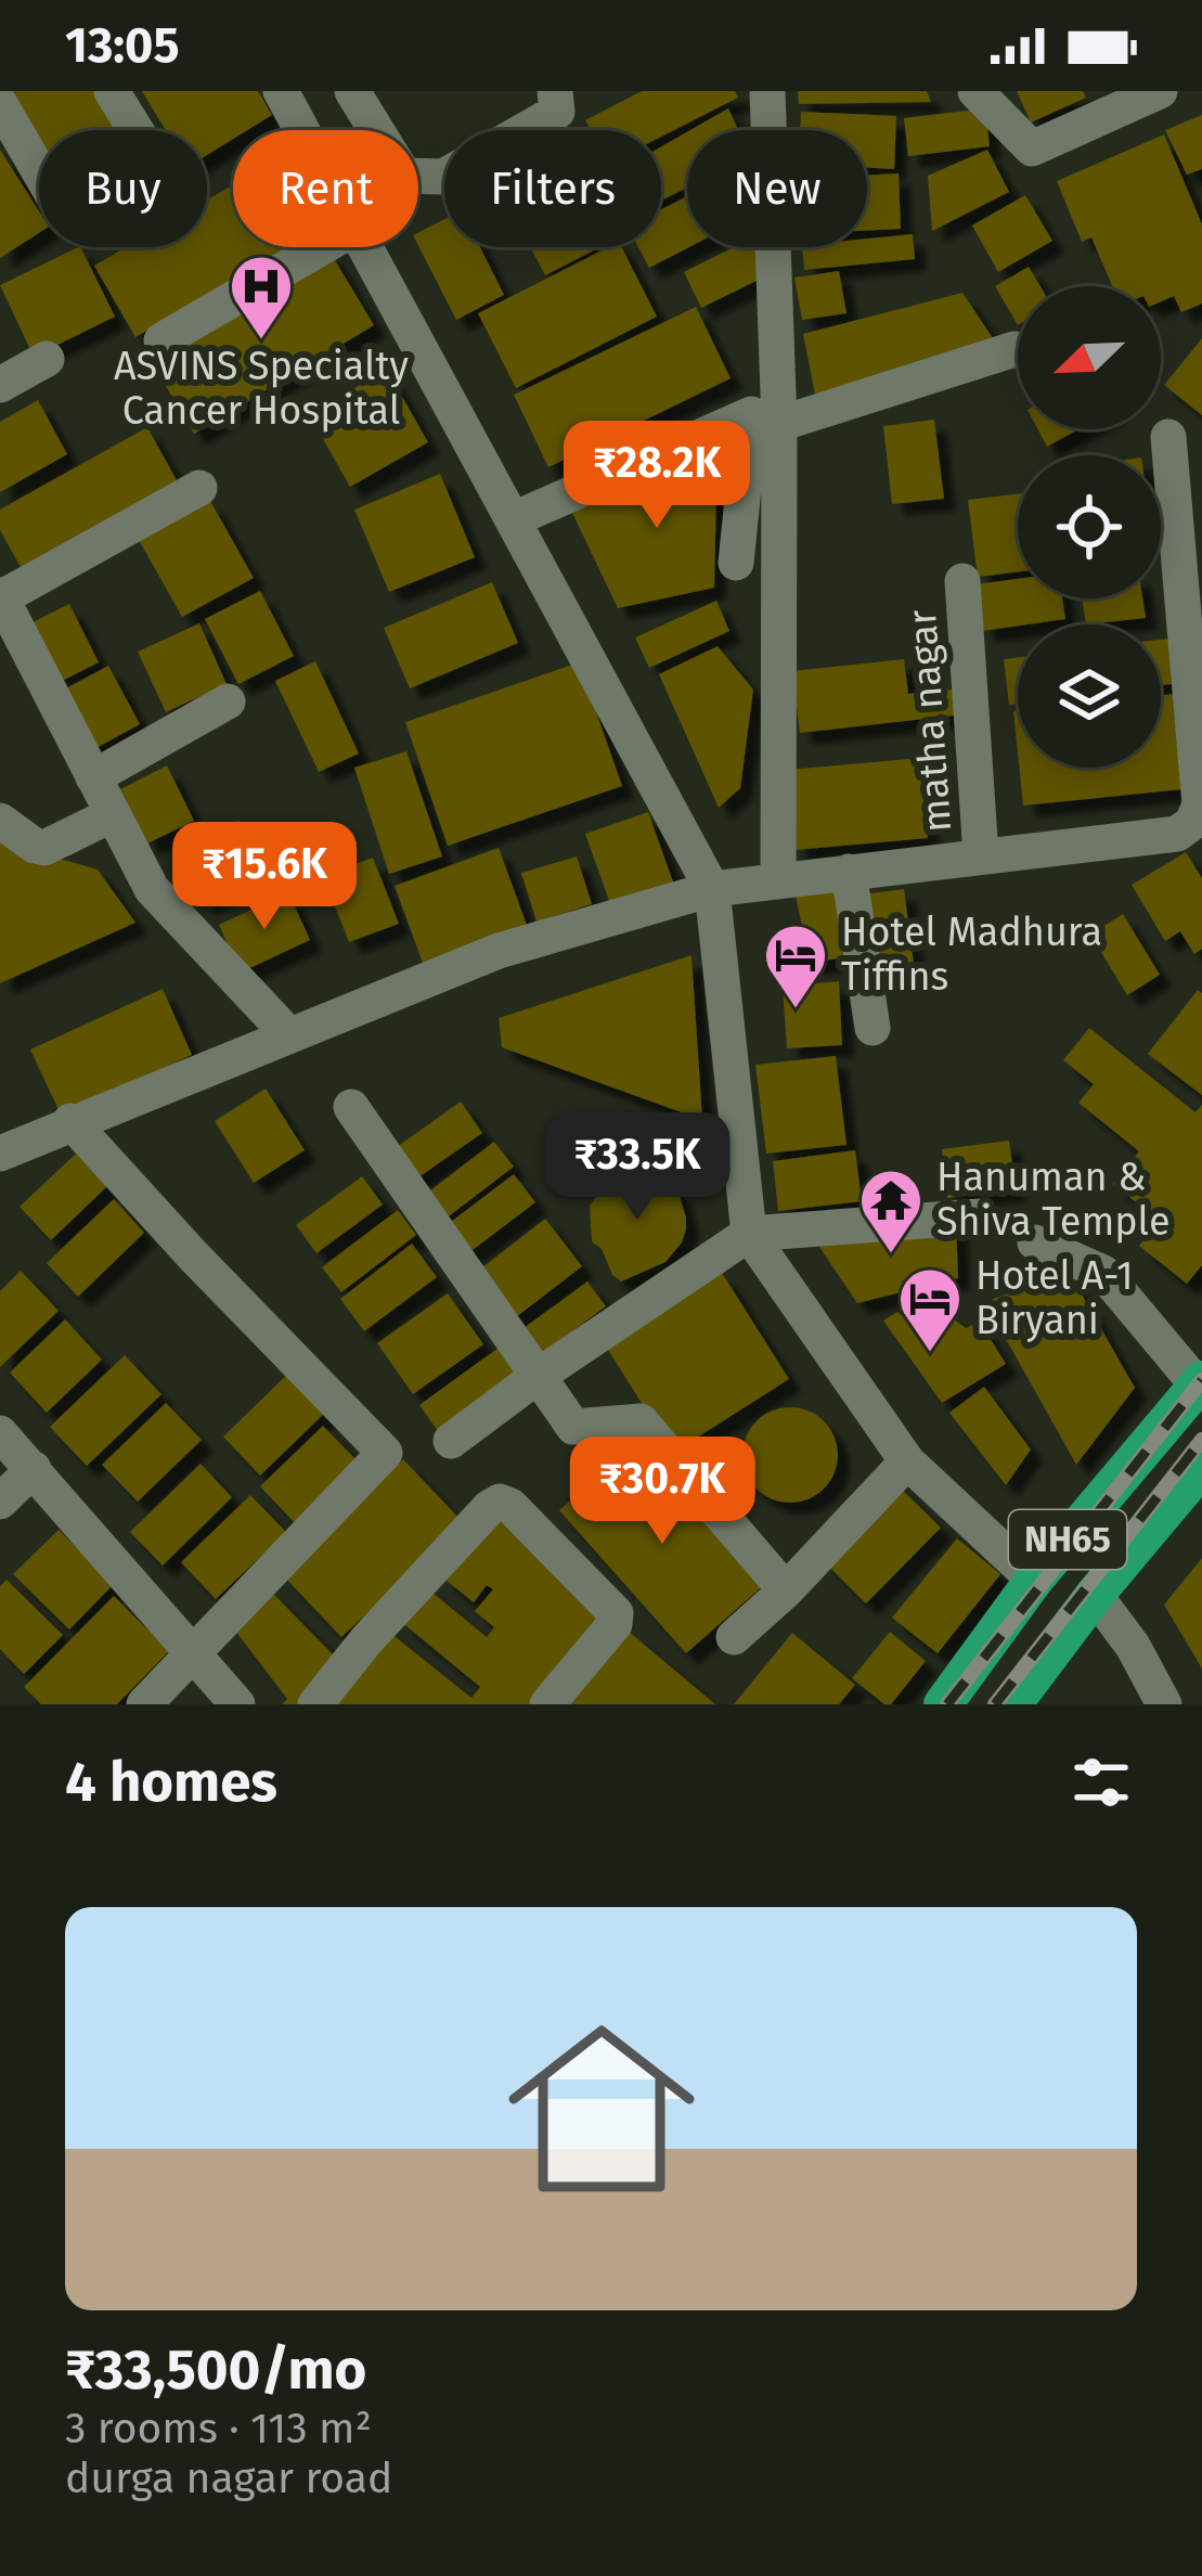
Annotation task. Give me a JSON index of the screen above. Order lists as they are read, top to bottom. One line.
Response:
{"streets":{"highway":["NH65"],"street":["matha nagar"]},"places":{"hospital":["ASVINS Specialty Cancer Hospital"],"hotel":["Hotel Madhura Tiffins","Hotel A-1 Biryani"],"temple":["Hanuman & Shiva Temple"]},"north":"bottom left","page":{"status":"13:05","chip":["Buy","Rent","Filters","New"],"price":["₹28.2K","₹15.6K","₹33.5K","₹30.7K"],"heading":"4 homes","list":[{"name":"₹33,500/mo","note":"3 rooms · 113 m² · durga nagar road"}]}}
